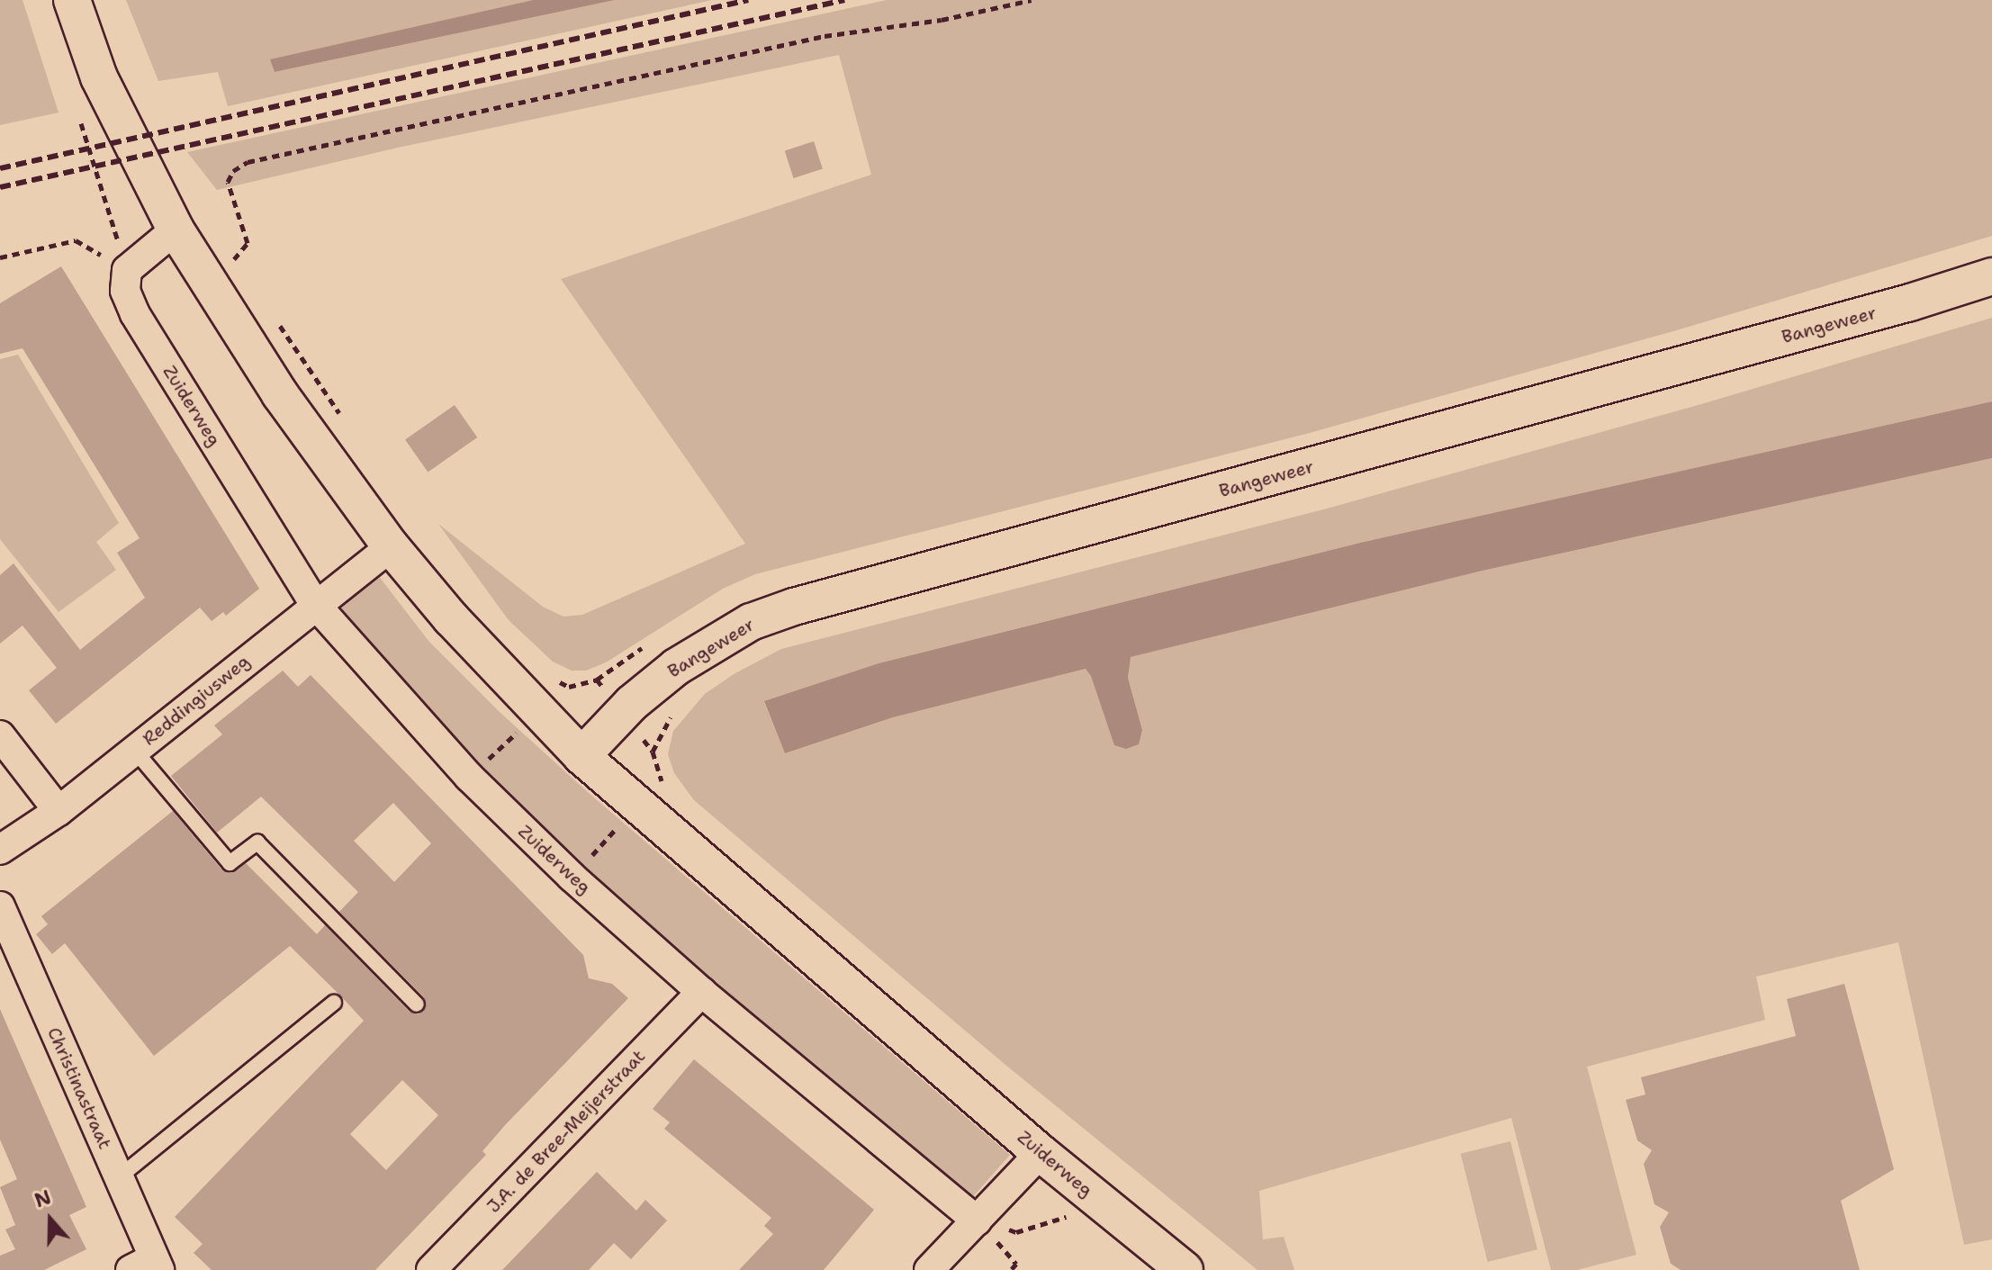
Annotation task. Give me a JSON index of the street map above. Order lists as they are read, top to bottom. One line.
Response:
{"streets":{"street":["Bangeweer","Zuiderweg","Reddingiusweg","Christinastraat","J.A. de Bree-Meijerstraat"]},"crossings":[["Bangeweer","Zuiderweg"],["Zuiderweg","Reddingiusweg"],["Zuiderweg","J.A. de Bree-Meijerstraat"]],"north":"top"}
